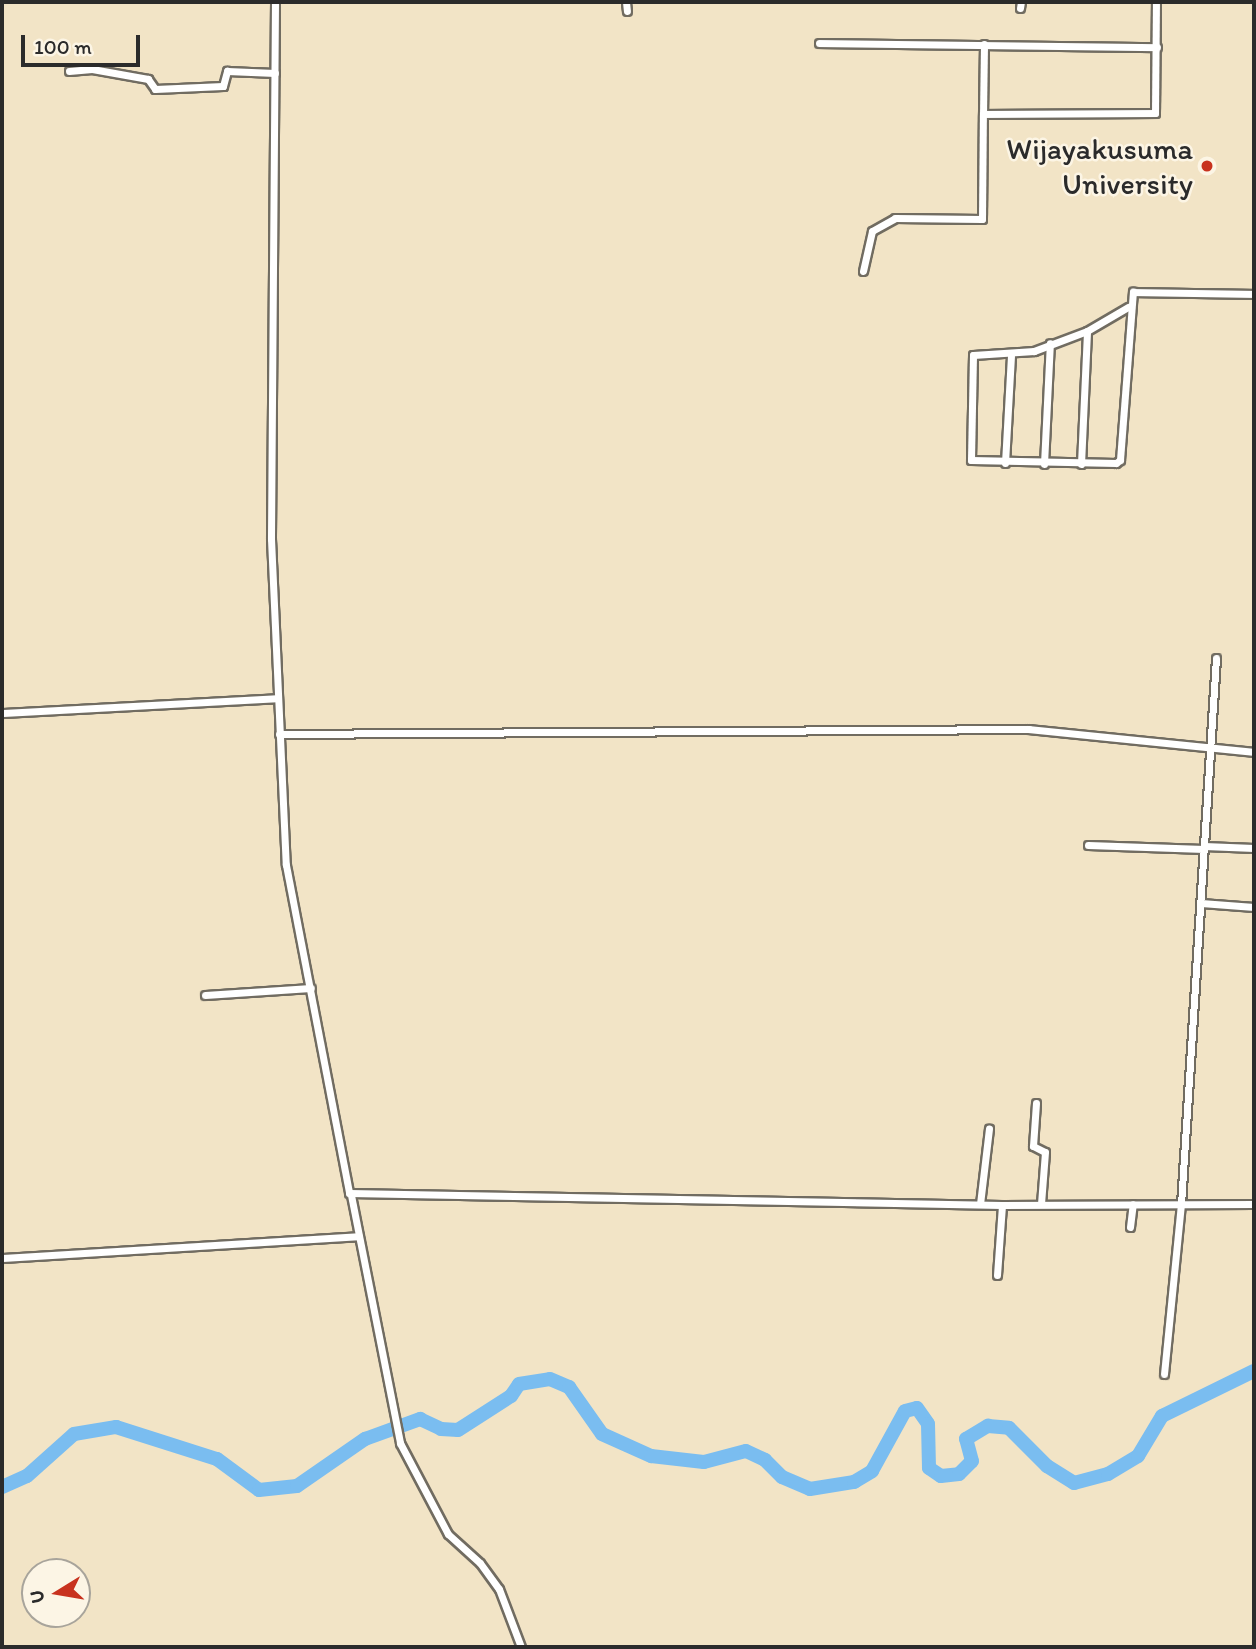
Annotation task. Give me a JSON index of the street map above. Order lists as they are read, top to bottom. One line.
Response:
{"places":["Wijayakusuma University"],"scale_bar":"100 m","north":"left"}
